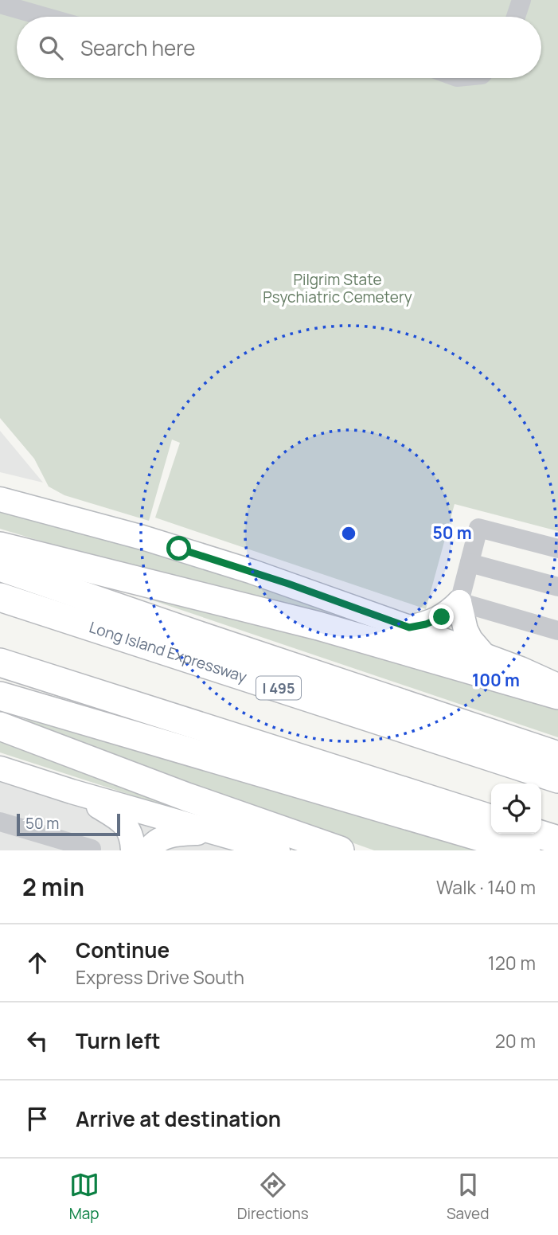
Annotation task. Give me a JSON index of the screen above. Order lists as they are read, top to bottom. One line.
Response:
{"streets":{"highway":["Long Island Expressway","I 495"]},"parks":["Pilgrim State Psychiatric Cemetery"],"scale_bar":"50 m","page":{"search":"Search here","scale":"50 m","heading":["2 min","Walk · 140 m"],"list":[["Continue","Express Drive South","120 m"],["Turn left","20 m"],"Arrive at destination"],"nav":["Map","Directions","Saved"]},"rings":["50 m","100 m"]}
